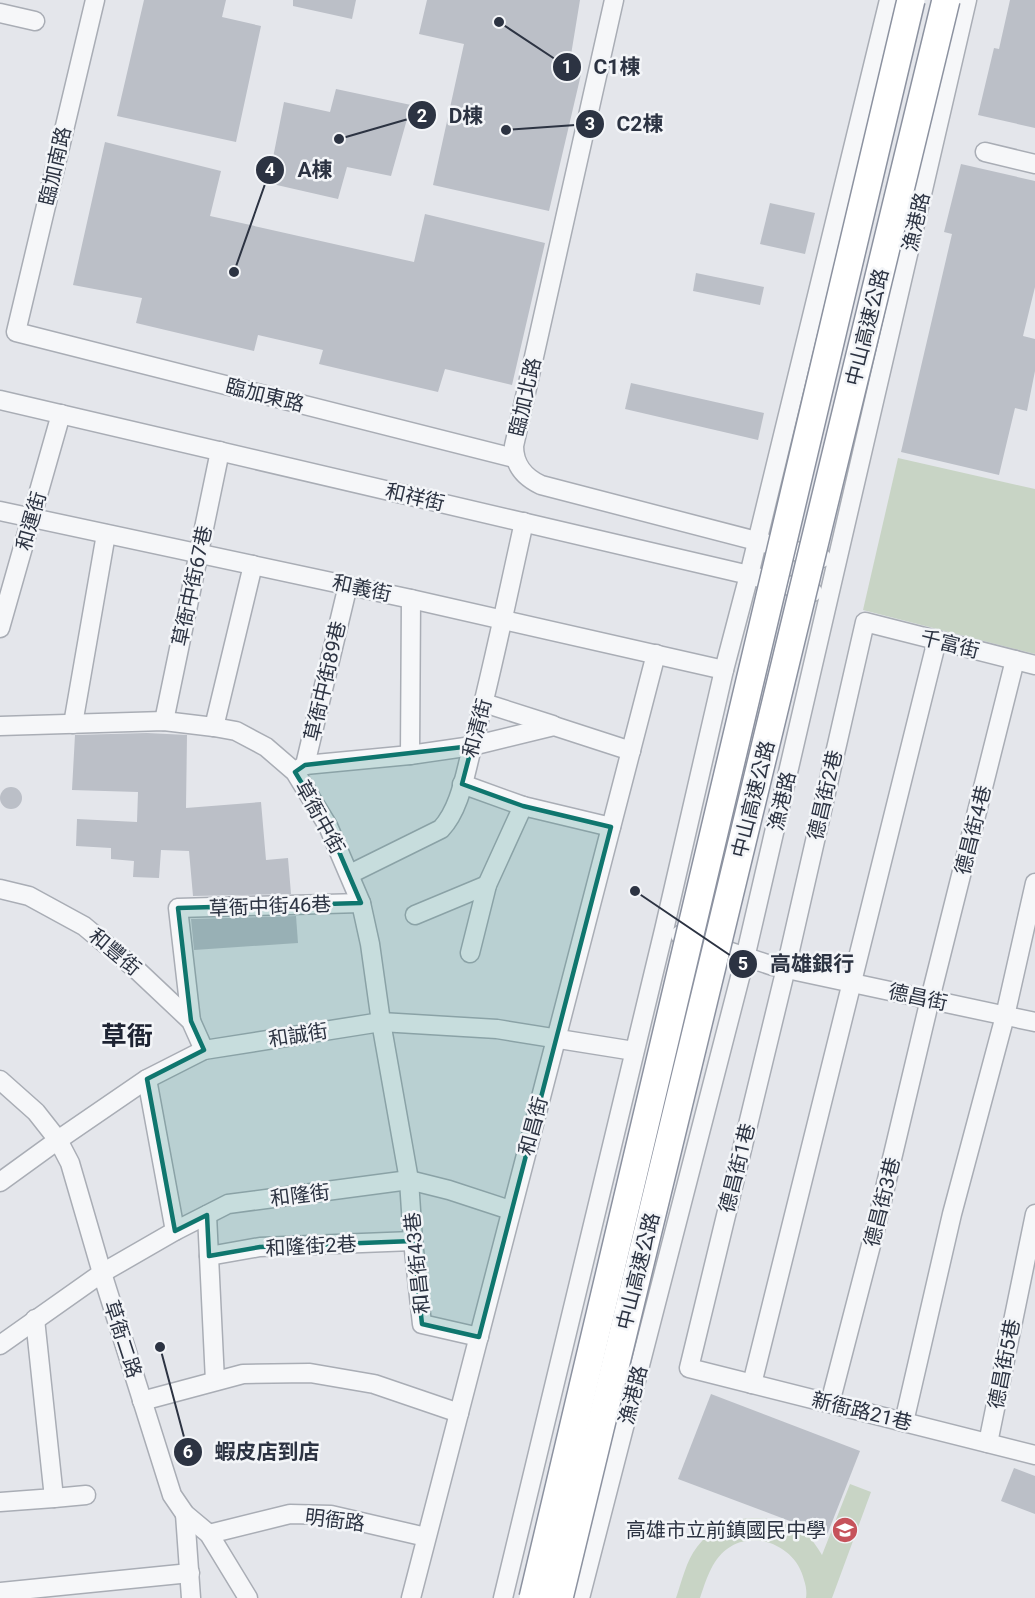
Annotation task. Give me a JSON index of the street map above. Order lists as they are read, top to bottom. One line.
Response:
{"streets":{"highway":["中山高速公路"],"street":["臨加南路","漁港路","臨加東路","臨加北路","和祥街","和運街","草衙中街67巷","和義街","千富街","草衙中街89巷","和清街","德昌街2巷","草衙中街","德昌街4巷","草衙中街46巷","和豐街","德昌街","和誠街","和昌街","德昌街1巷","和隆街","德昌街3巷","和隆街2巷","和昌街43巷","草衙二路","德昌街5巷","新衙路21巷","明衙路"]},"crossings":[["臨加南路","臨加東路"],["漁港路","臨加北路"],["漁港路","和祥街"],["漁港路","德昌街"],["臨加東路","臨加北路"],["和祥街","和運街"],["和祥街","草衙中街67巷"],["和祥街","和清街"],["和運街","和義街"],["草衙中街67巷","和義街"],["草衙中街67巷","草衙中街"],["和義街","草衙中街89巷"],["和義街","和清街"],["和義街","和昌街"],["千富街","德昌街2巷"],["千富街","德昌街4巷"],["草衙中街89巷","草衙中街"],["和清街","草衙中街"],["德昌街2巷","德昌街"],["德昌街2巷","德昌街1巷"],["草衙中街","草衙中街46巷"],["草衙中街","和誠街"],["草衙中街","和昌街43巷"],["德昌街4巷","德昌街"],["德昌街4巷","德昌街3巷"],["草衙中街46巷","和豐街"],["和豐街","和誠街"],["德昌街","德昌街1巷"],["德昌街","德昌街3巷"],["和誠街","和昌街"],["和誠街","和昌街43巷"],["和誠街","草衙二路"],["和昌街","和隆街"],["和昌街","和昌街43巷"],["和昌街","明衙路"],["德昌街1巷","新衙路21巷"],["和隆街","和昌街43巷"],["和隆街","草衙二路"],["德昌街3巷","新衙路21巷"],["和隆街2巷","和昌街43巷"],["草衙二路","明衙路"],["德昌街5巷","新衙路21巷"]],"districts":["草衙"],"places":{"other":["C1棟","C2棟","D棟","A棟","高雄銀行","蝦皮店到店"],"school or university":["高雄市立前鎮國民中學"]}}
